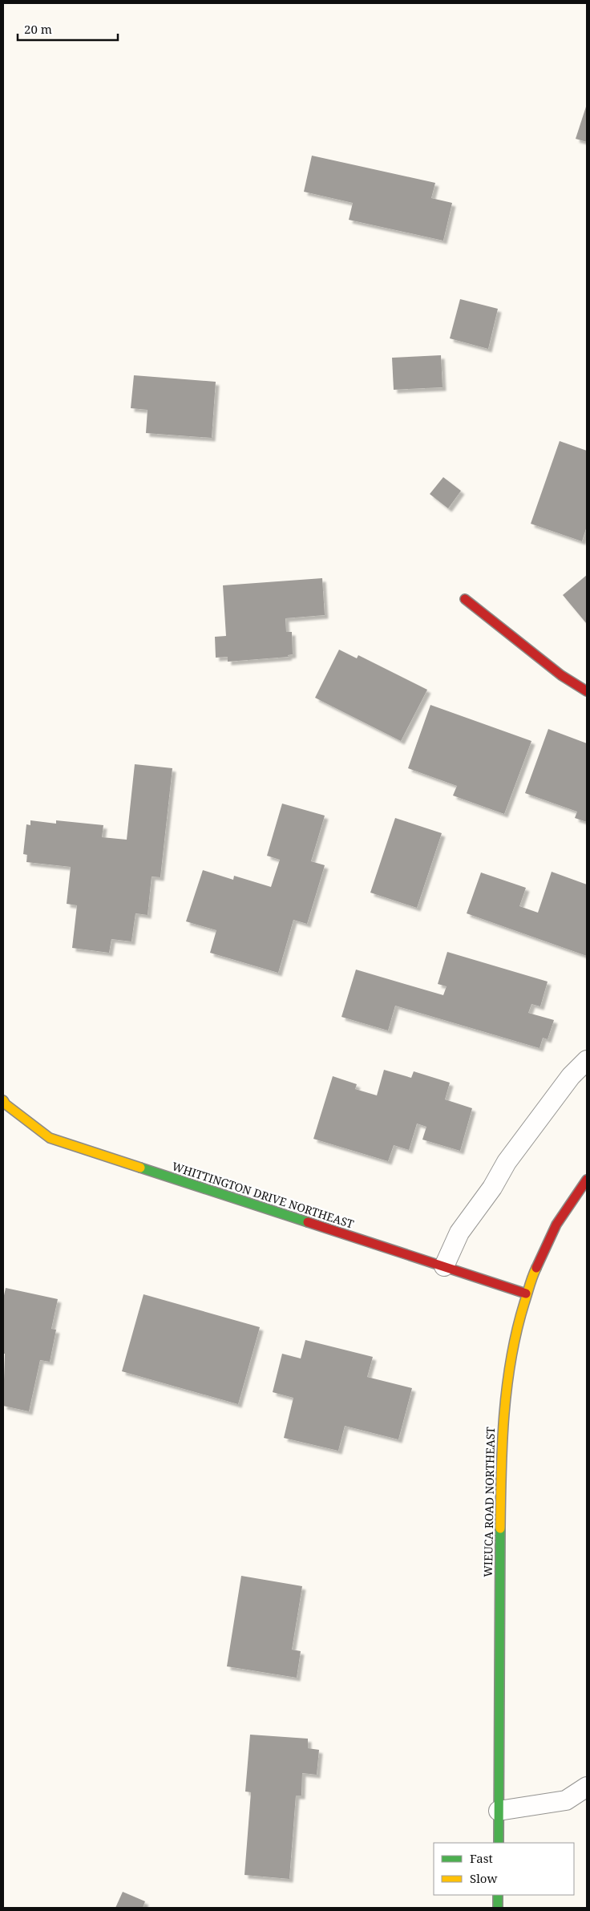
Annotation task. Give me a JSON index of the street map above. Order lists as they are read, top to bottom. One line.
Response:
{"streets":{"street":["WHITTINGTON DRIVE NORTHEAST","WIEUCA ROAD NORTHEAST"]},"crossings":[["WHITTINGTON DRIVE NORTHEAST","WIEUCA ROAD NORTHEAST"]],"legend":["Fast","Slow"],"scale_bar":"20 m"}
